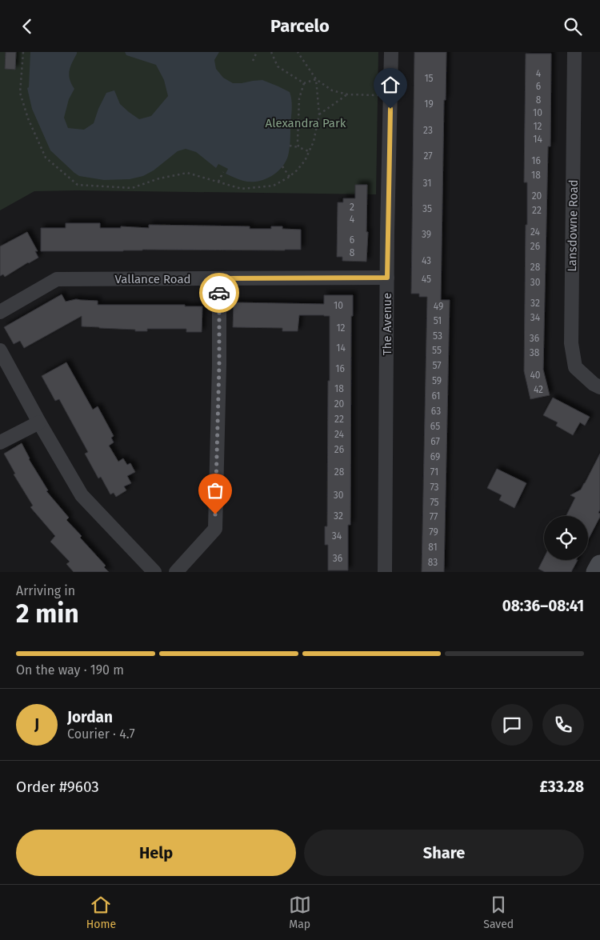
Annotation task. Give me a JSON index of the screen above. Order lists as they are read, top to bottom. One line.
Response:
{"streets":{"street":["Lansdowne Road","Vallance Road","The Avenue"]},"crossings":[["Vallance Road","The Avenue"]],"parks":["Alexandra Park"],"house_numbers":["4","15","6","8","19","10","12","23","14","27","16","18","31","20","2","35","22","4","24","39","6","26","8","43","28","45","30","32","10","49","34","51","12","53","36","14","55","38","57","16","40","59","18","42","61","20","63","22","65","24","67","26","69","28","71","73","30","75","32","77","79","34","81","36","83"],"page":{"header":"Parcelo","heading":["2 min","Arriving in","08:36–08:41"],"panel":["Jordan","Courier · 4.7","Order #9603","£33.28"],"bar":"On the way · 190 m","round":"J","buttons":["Help","Share"],"tabs":["Home","Map","Saved"]}}
